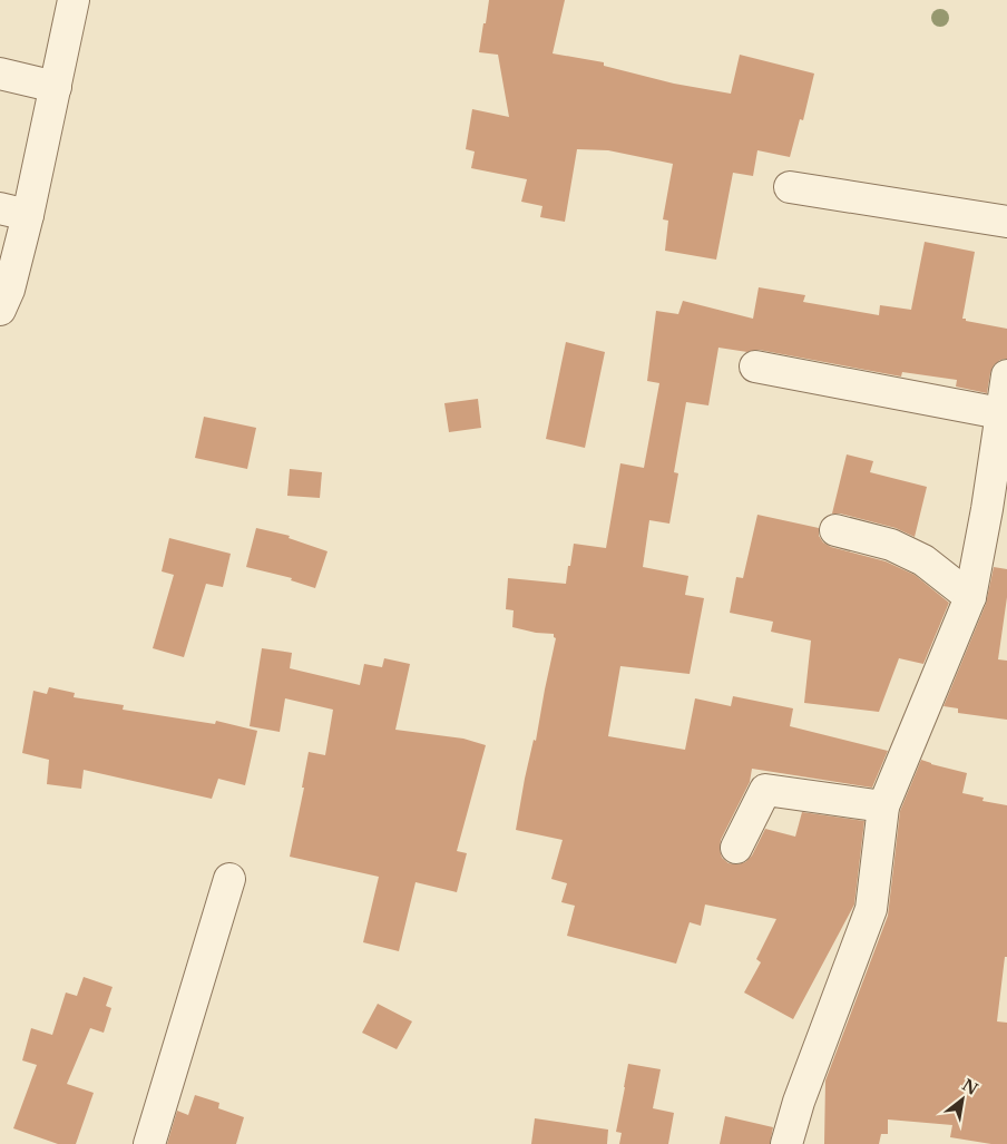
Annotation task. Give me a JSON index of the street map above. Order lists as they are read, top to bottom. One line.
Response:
{"north":"top right"}
